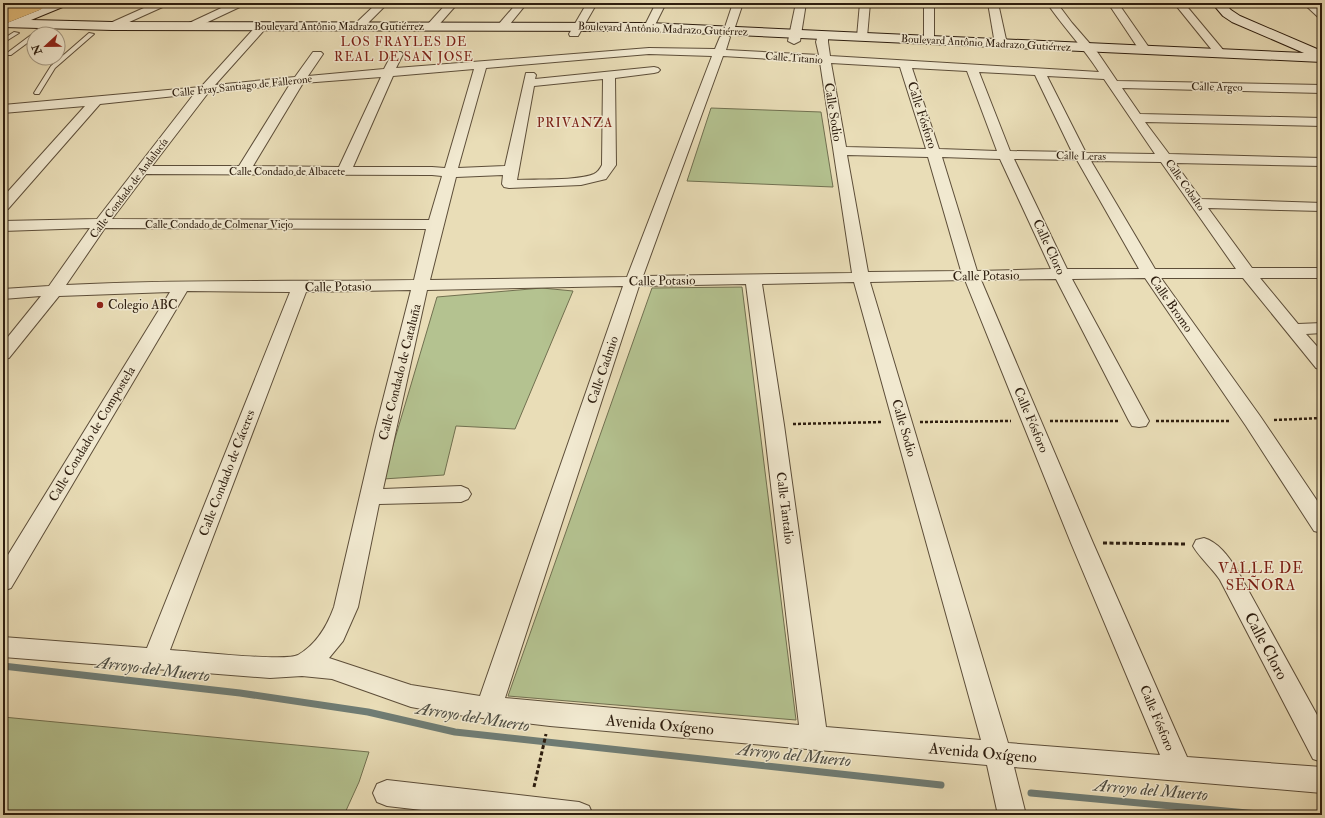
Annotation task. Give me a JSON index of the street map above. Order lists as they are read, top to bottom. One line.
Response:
{"streets":{"street":["Boulevard Antônio Madrazo Gutiérrez","Calle Titanio","Calle Fray Santiago de Fallerone","Calle Argeo","Calle Sodio","Calle Fósforo","Calle Leras","Calle Condado de Albacete","Calle Cobalto","Calle Condado de Andalucía","Calle Condado de Colmenar Viejo","Calle Cloro","Calle Potasio","Calle Bromo","Calle Cadmio","Calle Condado de Cataluña","Calle Condado de Compostela","Calle Condado de Cáceres","Calle Tantalio","Avenida Oxígeno"]},"crossings":[["Boulevard Antônio Madrazo Gutiérrez","Calle Titanio"],["Boulevard Antônio Madrazo Gutiérrez","Calle Sodio"],["Boulevard Antônio Madrazo Gutiérrez","Calle Cobalto"],["Boulevard Antônio Madrazo Gutiérrez","Calle Condado de Andalucía"],["Boulevard Antônio Madrazo Gutiérrez","Calle Cadmio"],["Calle Titanio","Calle Fray Santiago de Fallerone"],["Calle Titanio","Calle Argeo"],["Calle Titanio","Calle Sodio"],["Calle Titanio","Calle Fósforo"],["Calle Titanio","Calle Cobalto"],["Calle Titanio","Calle Cloro"],["Calle Titanio","Calle Bromo"],["Calle Titanio","Calle Cadmio"],["Calle Titanio","Calle Condado de Cataluña"],["Calle Fray Santiago de Fallerone","Calle Condado de Andalucía"],["Calle Fray Santiago de Fallerone","Calle Condado de Cataluña"],["Calle Argeo","Calle Cobalto"],["Calle Sodio","Calle Leras"],["Calle Sodio","Calle Potasio"],["Calle Sodio","Avenida Oxígeno"],["Calle Fósforo","Calle Leras"],["Calle Fósforo","Calle Potasio"],["Calle Fósforo","Avenida Oxígeno"],["Calle Leras","Calle Cobalto"],["Calle Leras","Calle Cloro"],["Calle Leras","Calle Bromo"],["Calle Condado de Albacete","Calle Condado de Andalucía"],["Calle Condado de Albacete","Calle Condado de Cataluña"],["Calle Cobalto","Calle Potasio"],["Calle Condado de Andalucía","Calle Condado de Colmenar Viejo"],["Calle Condado de Andalucía","Calle Potasio"],["Calle Condado de Colmenar Viejo","Calle Condado de Cataluña"],["Calle Cloro","Calle Potasio"],["Calle Potasio","Calle Bromo"],["Calle Potasio","Calle Cadmio"],["Calle Potasio","Calle Condado de Cataluña"],["Calle Potasio","Calle Condado de Compostela"],["Calle Potasio","Calle Condado de Cáceres"],["Calle Potasio","Calle Tantalio"],["Calle Cadmio","Avenida Oxígeno"],["Calle Condado de Cataluña","Avenida Oxígeno"],["Calle Condado de Cáceres","Avenida Oxígeno"],["Calle Tantalio","Avenida Oxígeno"]],"districts":["LOS FRAYLES DE REAL DE SAN JOSE","PRIVANZA","VALLE DE SEÑORA"],"water":["Arroyo del Muerto"],"places":["Colegio ABC"],"north":"left"}
